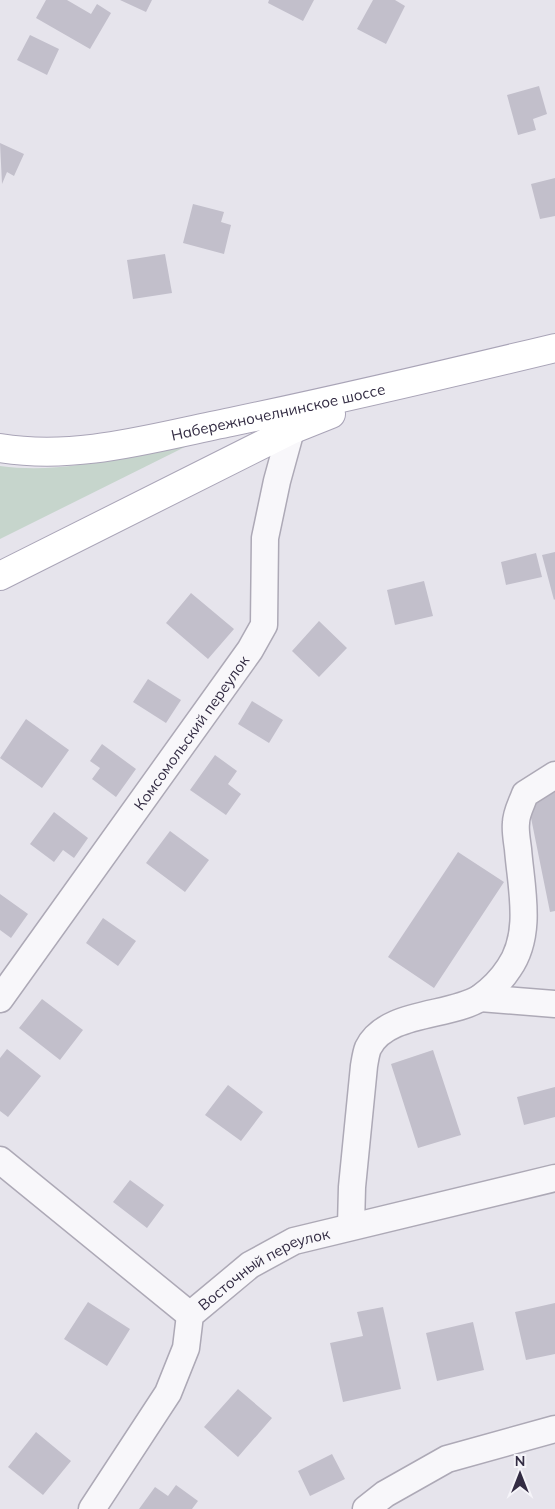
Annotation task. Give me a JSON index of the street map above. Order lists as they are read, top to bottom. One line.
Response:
{"streets":{"main road":["Набережночелнинское шоссе"],"street":["Комсомольский переулок","Восточный переулок"]},"north":"top"}
